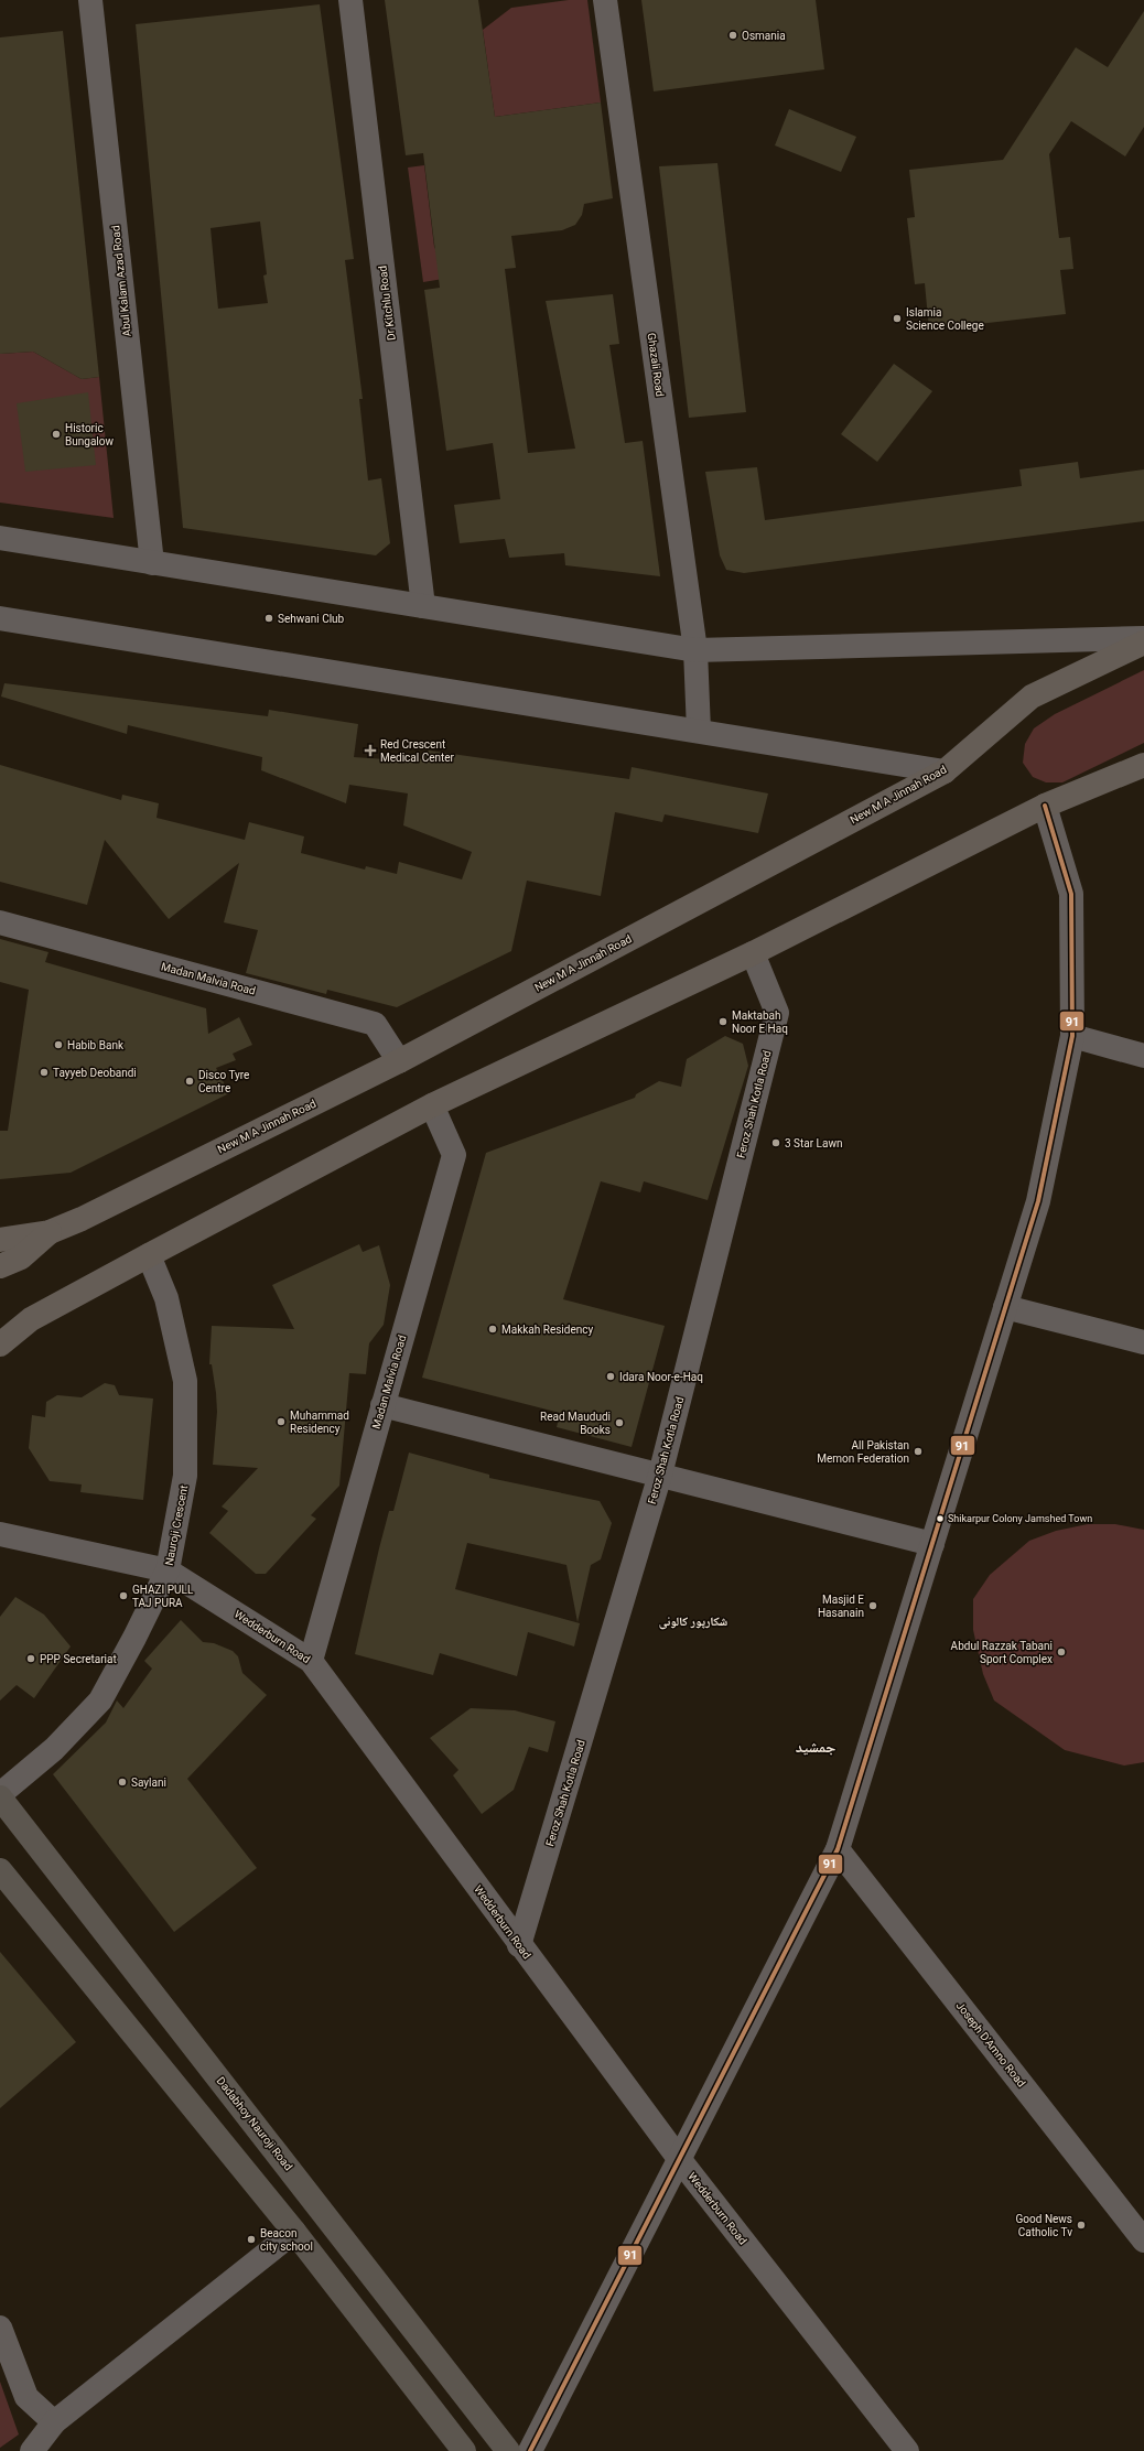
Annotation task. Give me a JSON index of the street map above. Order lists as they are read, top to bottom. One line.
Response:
{"streets":{"main road":["New M A Jinnah Road","Dadabhoy Nauroji Road"],"street":["Abul Kalam Azad Road","Dr Kitchlu Road","Ghazali Road","Madan Malvia Road","Feroz Shah Kotla Road","Nauroji Crescent","Wedderburn Road","Joseph D'Amno Road"]},"crossings":[["New M A Jinnah Road","Madan Malvia Road"],["Madan Malvia Road","Wedderburn Road"],["Feroz Shah Kotla Road","Wedderburn Road"],["Nauroji Crescent","Wedderburn Road"],["Nauroji Crescent","Dadabhoy Nauroji Road"]],"districts":["شکارپور کالونی","جمشید"],"places":{"other":["Osmania","Islamia Science College","Historic Bungalow","Sehwani Club","Maktabah Noor E Haq","Habib Bank","Tayyeb Deobandi","Disco Tyre Centre","3 Star Lawn","Makkah Residency","Idara Noor-e-Haq","Muhammad Residency","Read Maududi Books","All Pakistan Memon Federation","Shikarpur Colony Jamshed Town","GHAZI PULL TAJ PURA","Masjid E Hasanain","Abdul Razzak Tabani Sport Complex","PPP Secretariat","Saylani","Good News Catholic Tv","Beacon city school"],"health":["Red Crescent Medical Center"]},"lines":["transit line 91"]}
